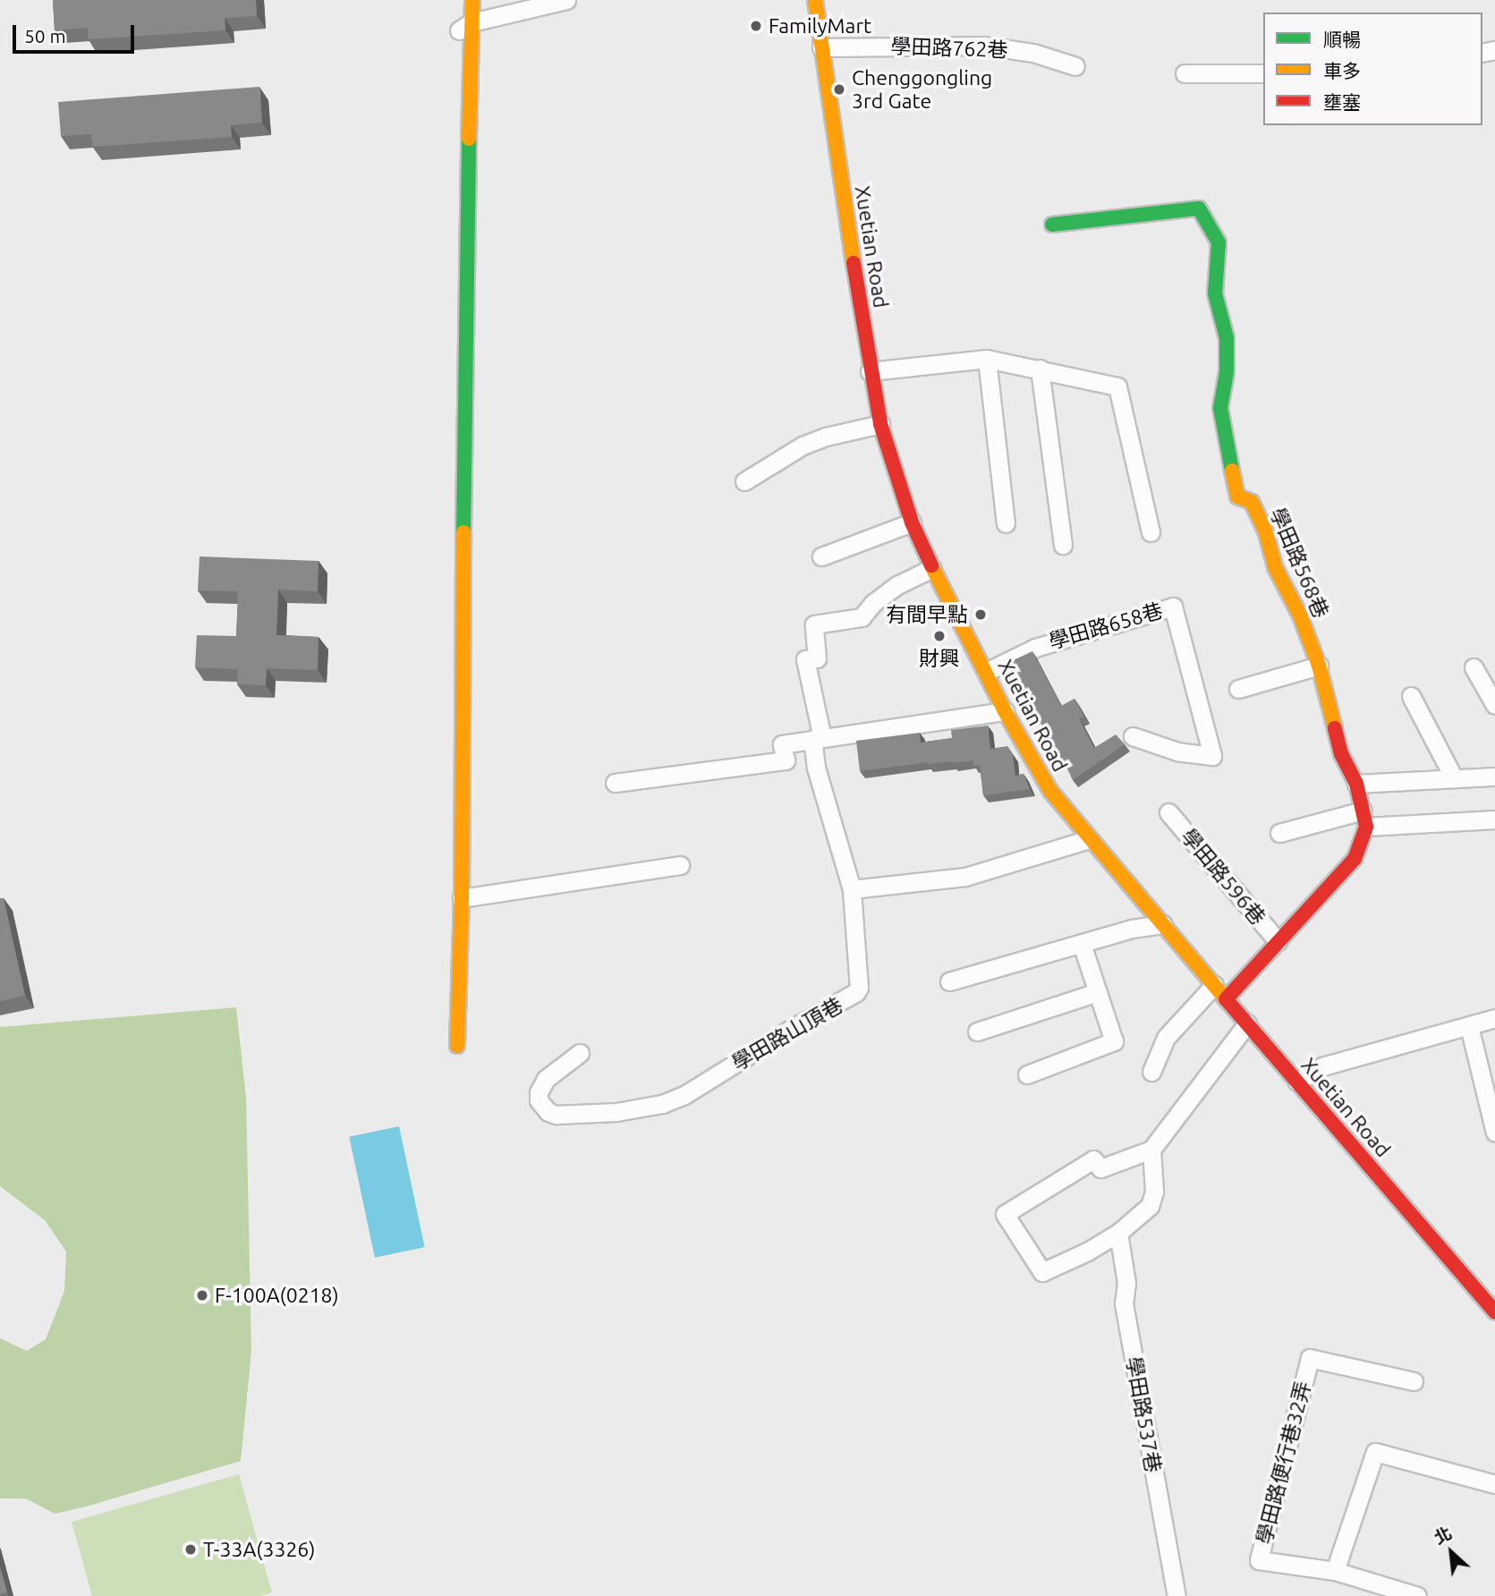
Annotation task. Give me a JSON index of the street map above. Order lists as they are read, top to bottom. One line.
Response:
{"streets":{"street":["學田路762巷","Xuetian Road","學田路568巷","學田路658巷","學田路596巷","學田路山頂巷","學田路537巷","學田路便行巷32弄"]},"crossings":[["學田路762巷","Xuetian Road"],["Xuetian Road","學田路658巷"],["Xuetian Road","學田路山頂巷"]],"places":["FamilyMart","Chenggongling 3rd Gate","有間早點","財興","F-100A(0218)","T-33A(3326)"],"legend":["順暢","車多","壅塞"],"scale_bar":"50 m","north":"top left"}
